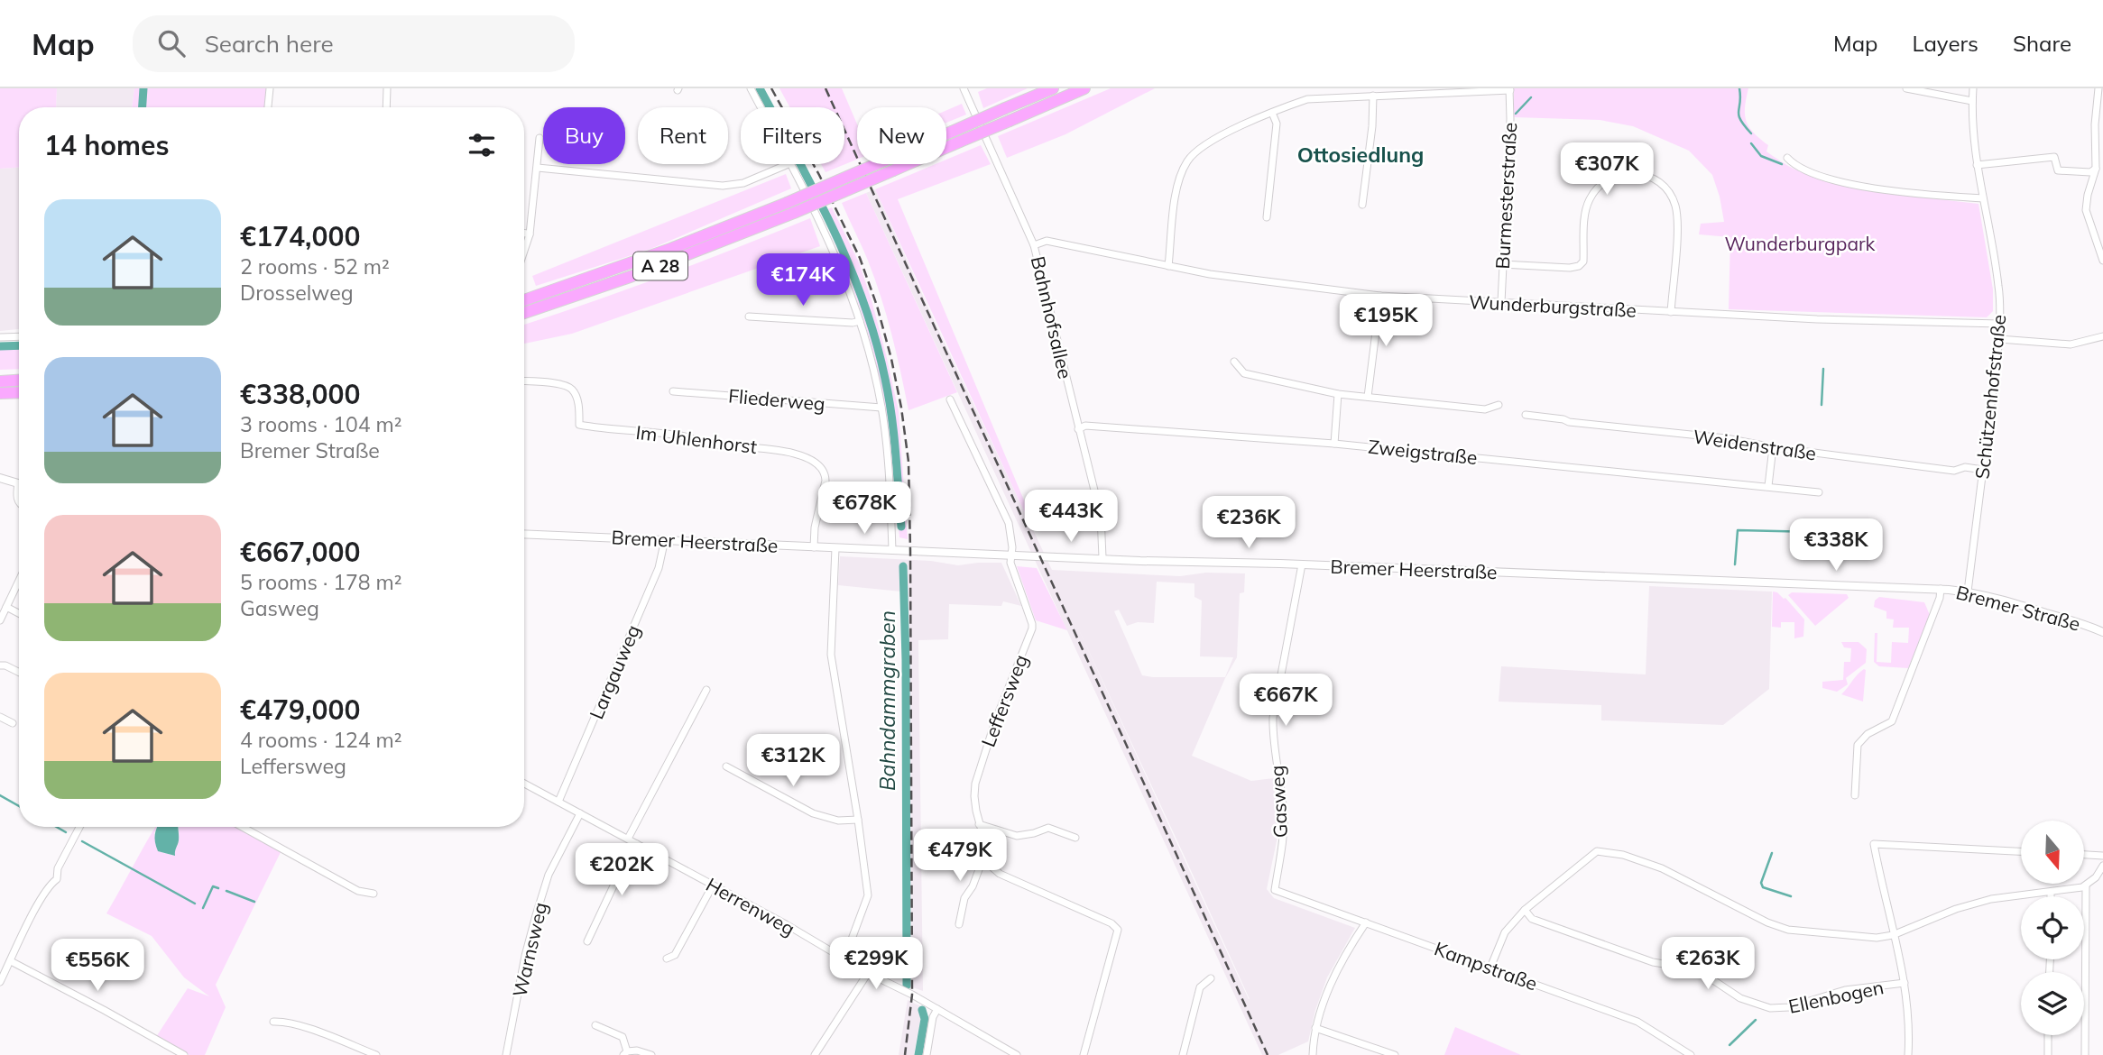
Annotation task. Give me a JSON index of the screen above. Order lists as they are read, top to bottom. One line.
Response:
{"streets":{"highway":["A 28"],"street":["Burmesterstraße","Wunderburgstraße","Bahnhofsallee","Schützenhofstraße","Fliederweg","Im Uhlenhorst","Weidenstraße","Zweigstraße","Bremer Heerstraße","Bremer Straße","Largauweg","Leffersweg","Gasweg","Herrenweg","Warnsweg","Kampstraße","Ellenbogen"]},"crossings":[["Burmesterstraße","Wunderburgstraße"],["Wunderburgstraße","Bahnhofsallee"],["Wunderburgstraße","Schützenhofstraße"],["Bahnhofsallee","Zweigstraße"],["Bahnhofsallee","Bremer Heerstraße"],["Schützenhofstraße","Weidenstraße"],["Schützenhofstraße","Bremer Straße"],["Im Uhlenhorst","Bremer Heerstraße"],["Bremer Heerstraße","Bremer Straße"],["Bremer Heerstraße","Largauweg"],["Bremer Heerstraße","Leffersweg"],["Bremer Heerstraße","Gasweg"],["Largauweg","Herrenweg"],["Gasweg","Kampstraße"],["Herrenweg","Warnsweg"]],"districts":["Ottosiedlung"],"water":["Bahndammgraben"],"parks":["Wunderburgpark"],"north":"bottom","page":{"header":"Map","search":"Search here","nav":["Map","Layers","Share"],"chip":["Buy","Rent","Filters","New"],"heading":"14 homes","price":["€307K","€174K","€195K","€678K","€443K","€236K","€338K","€667K","€312K","€479K","€202K","€299K","€263K","€556K"],"list":[{"name":"€174,000","note":"2 rooms · 52 m² · Drosselweg"},{"name":"€338,000","note":"3 rooms · 104 m² · Bremer Straße"},{"name":"€667,000","note":"5 rooms · 178 m² · Gasweg"},{"name":"€479,000","note":"4 rooms · 124 m² · Leffersweg"}]}}
